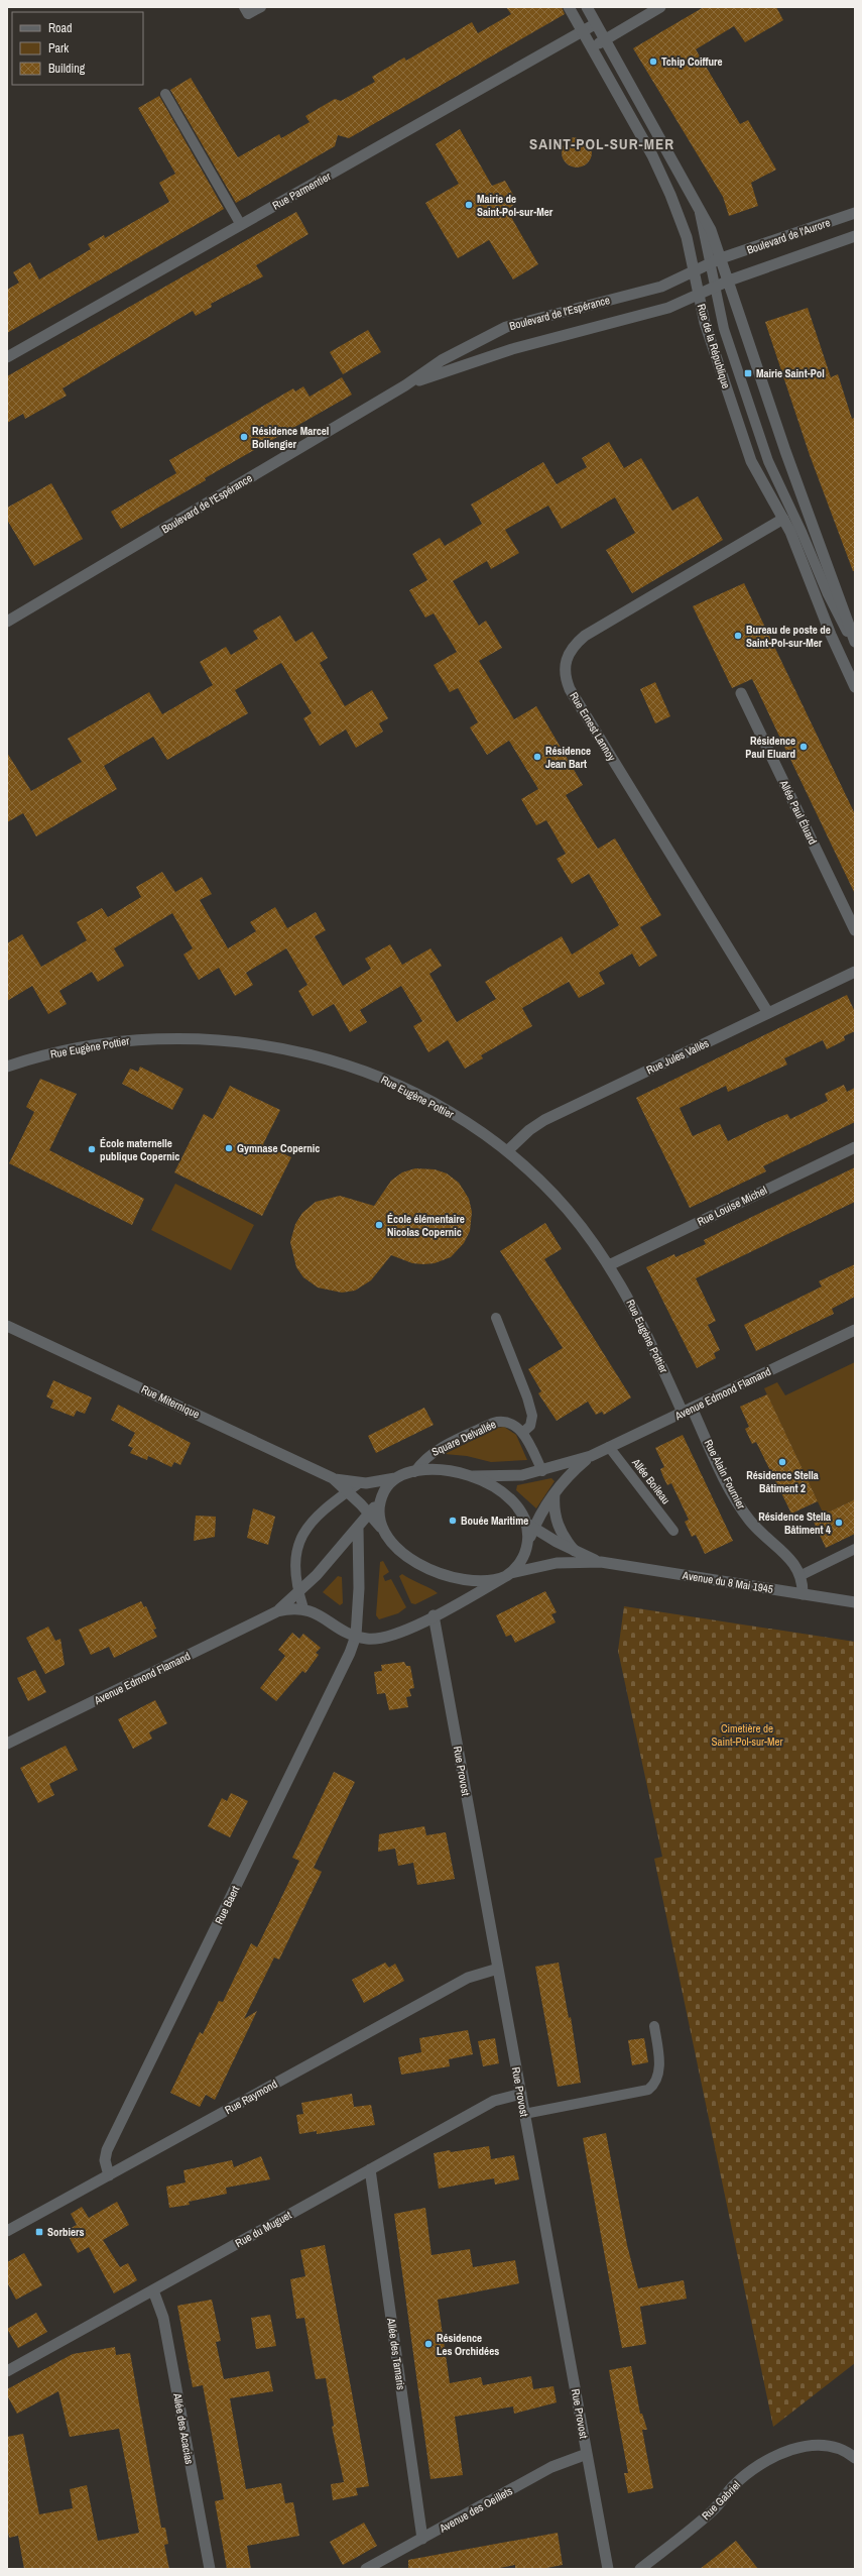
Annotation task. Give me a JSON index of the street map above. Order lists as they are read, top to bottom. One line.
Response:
{"streets":{"street":["Rue Parmentier","Boulevard de l'Aurore","Boulevard de l'Espérance","Rue de la République","Rue Ernest Lannoy","Allée Paul Éluard","Rue Eugène Pottier","Rue Jules Vallès","Rue Louise Michel","Avenue Edmond Flamand","Rue Miternique","Square Delvallée","Rue Alain Fournier","Avenue du 8 Mai 1945","Rue Provost","Rue Baert","Rue Raymond","Rue du Muguet","Allée des Tamaris","Allée des Acacias","Rue Gabriel","Avenue des Oeillets"],"lane":["Allée Boileau"]},"crossings":[["Rue Parmentier","Rue de la République"],["Boulevard de l'Aurore","Boulevard de l'Espérance"],["Boulevard de l'Espérance","Rue de la République"],["Rue de la République","Rue Ernest Lannoy"],["Rue Ernest Lannoy","Rue Jules Vallès"],["Rue Eugène Pottier","Rue Jules Vallès"],["Rue Eugène Pottier","Rue Louise Michel"],["Rue Eugène Pottier","Avenue Edmond Flamand"],["Rue Eugène Pottier","Rue Alain Fournier"],["Avenue Edmond Flamand","Square Delvallée"],["Avenue Edmond Flamand","Rue Alain Fournier"],["Avenue Edmond Flamand","Allée Boileau"],["Rue Miternique","Square Delvallée"],["Rue Provost","Rue Raymond"],["Rue Provost","Rue du Muguet"],["Rue Provost","Avenue des Oeillets"],["Rue Baert","Rue Raymond"],["Rue du Muguet","Allée des Tamaris"],["Rue du Muguet","Allée des Acacias"],["Allée des Tamaris","Avenue des Oeillets"]],"districts":["SAINT-POL-SUR-MER"],"parks":["Cimetière de Saint-Pol-sur-Mer"],"places":{"other":["Tchip Coiffure","Mairie de Saint-Pol-sur-Mer","Résidence Marcel Bollengier","Bureau de poste de Saint-Pol-sur-Mer","Résidence Paul Eluard","Résidence Jean Bart","Gymnase Copernic","École maternelle publique Copernic","École élémentaire Nicolas Copernic","Résidence Stella Bâtiment 2","Bouée Maritime","Résidence Stella Bâtiment 4","Résidence Les Orchidées"],"transit":["Mairie Saint-Pol","Sorbiers"]},"legend":["Road","Park","Building"]}
